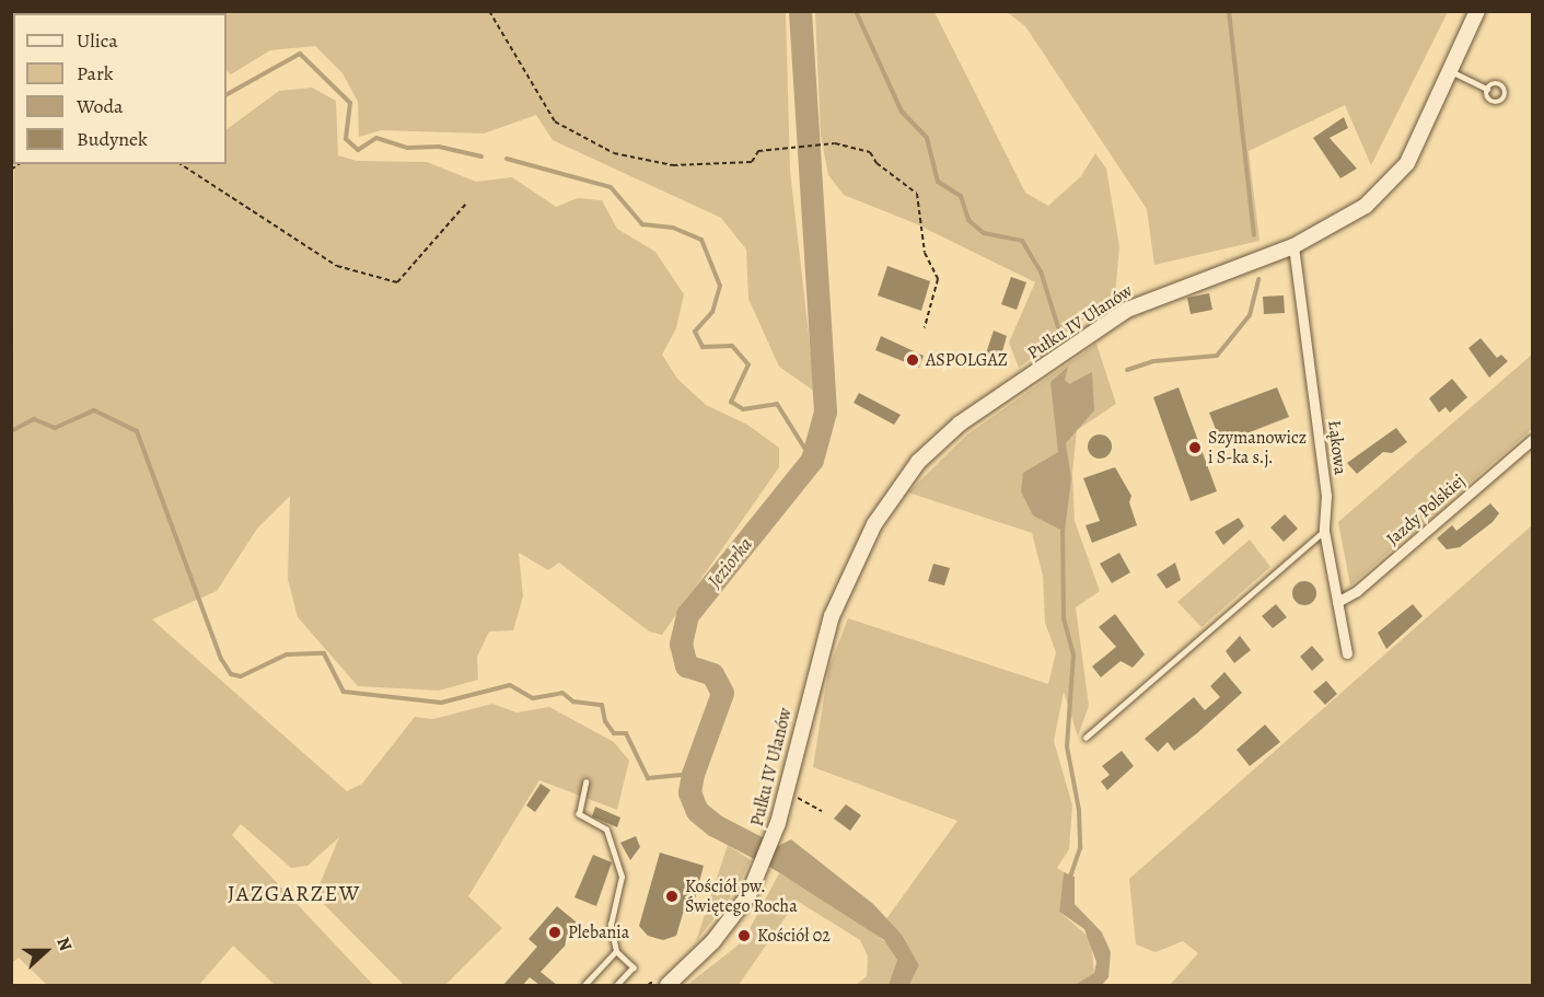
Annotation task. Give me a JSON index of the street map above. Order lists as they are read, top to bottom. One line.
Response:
{"streets":{"street":["Pułku IV Ułanów","Łąkowa","Jazdy Polskiej"]},"crossings":[["Pułku IV Ułanów","Łąkowa"],["Łąkowa","Jazdy Polskiej"]],"districts":["JAZGARZEW"],"water":["Jeziorka"],"places":["ASPOLGAZ","Szymanowicz i S-ka s.j.","Kościół pw. Świętego Rocha","Plebania","Kościół 02"],"legend":["Ulica","Park","Woda","Budynek"],"north":"right"}
